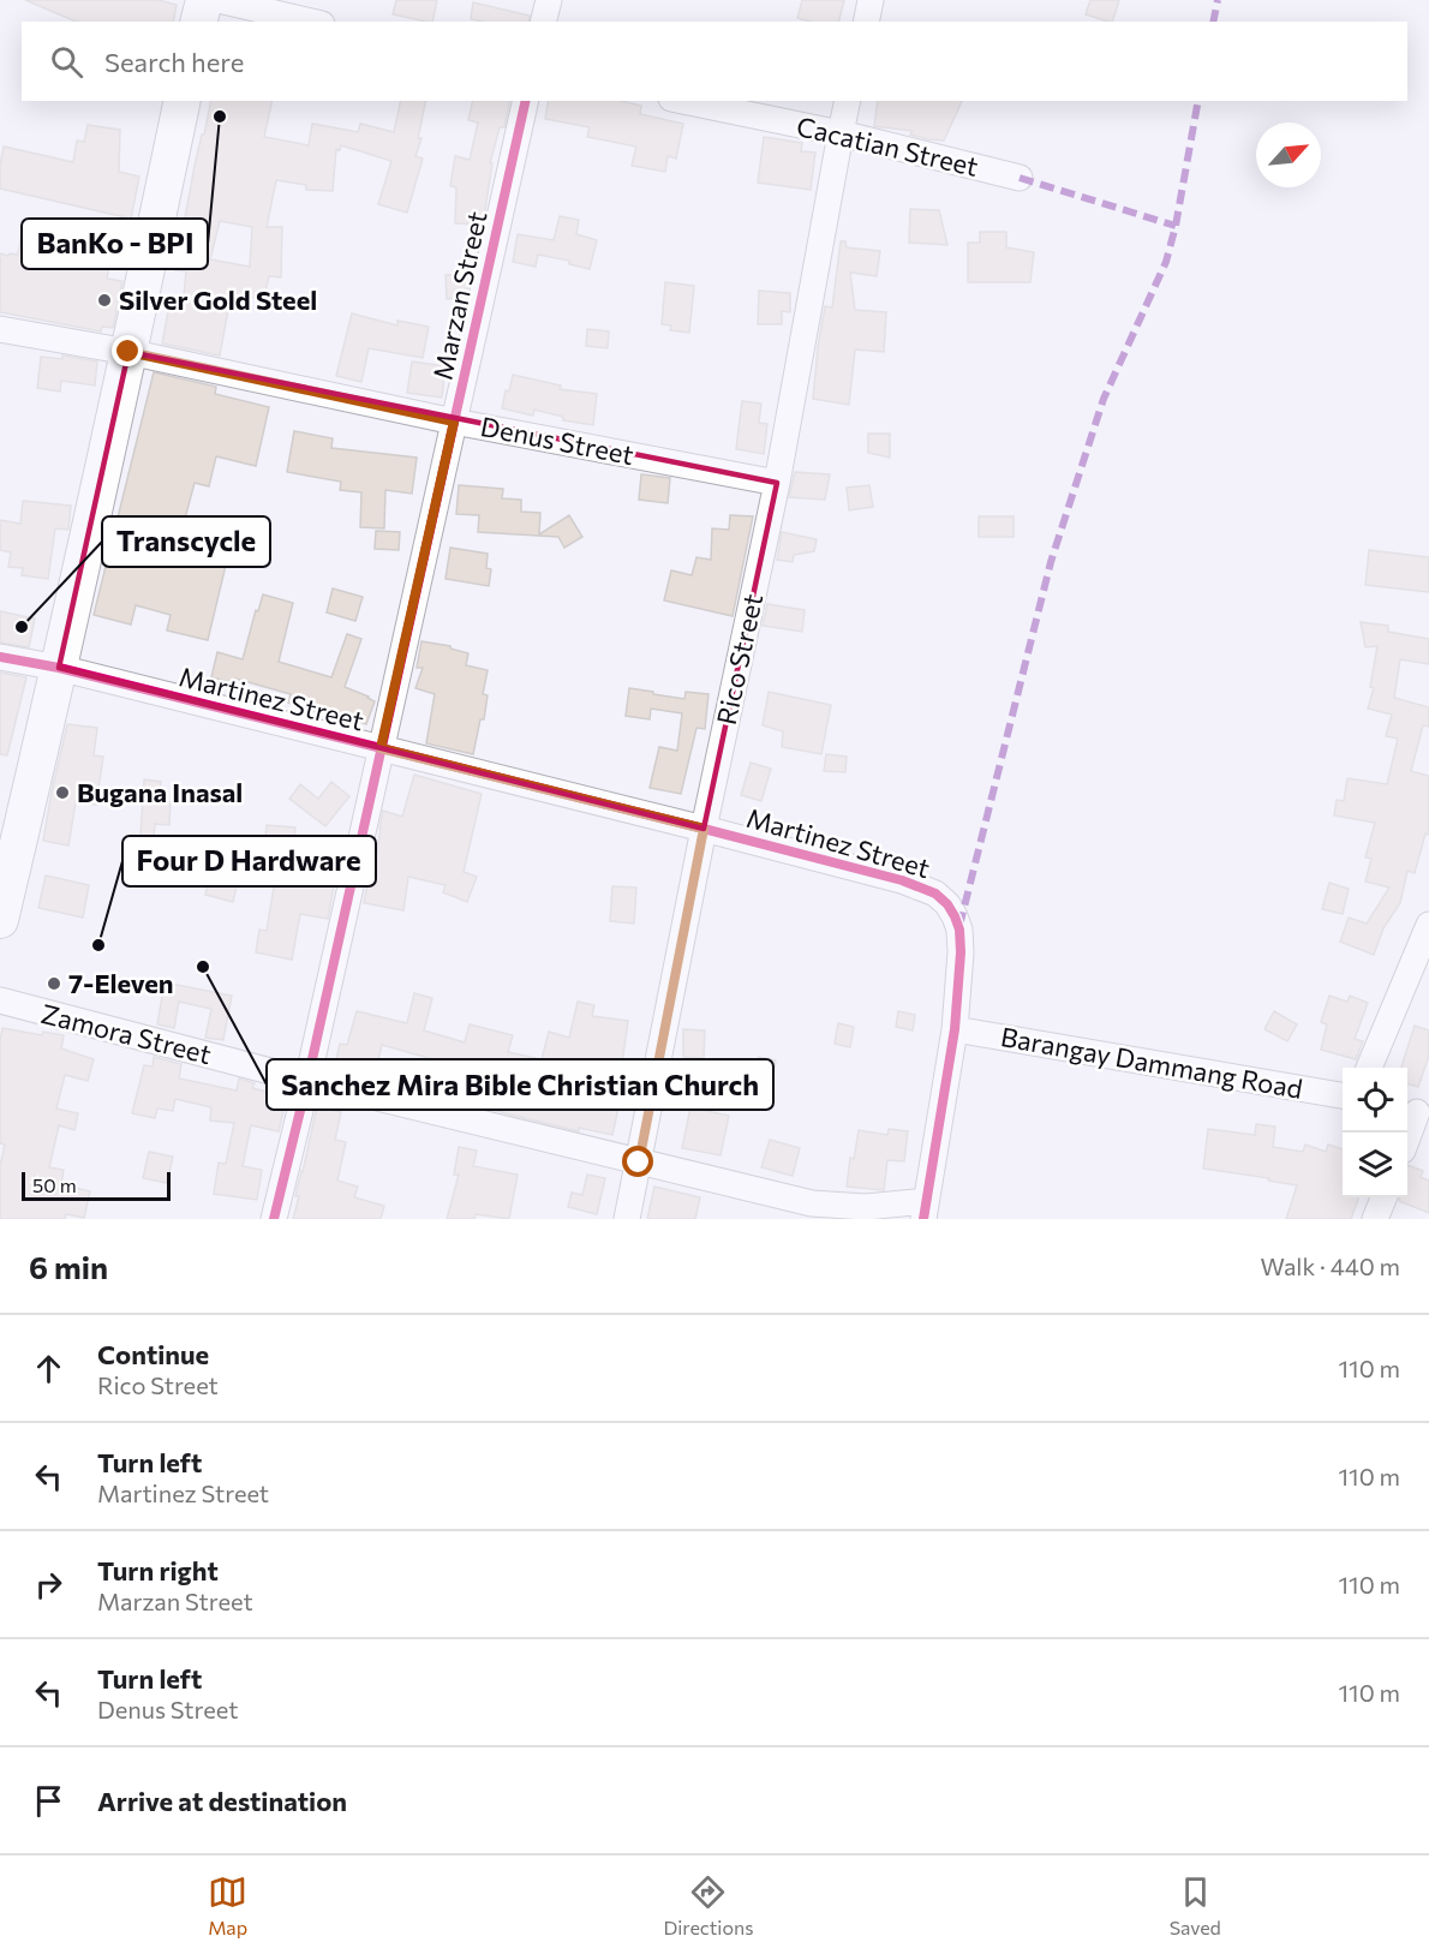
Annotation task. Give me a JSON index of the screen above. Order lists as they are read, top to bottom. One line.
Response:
{"streets":{"street":["Cacatian Street","Marzan Street","Denus Street","Rico Street","Martinez Street","Zamora Street","Barangay Dammang Road"]},"crossings":[["Cacatian Street","Rico Street"],["Marzan Street","Denus Street"],["Marzan Street","Martinez Street"],["Marzan Street","Zamora Street"],["Denus Street","Rico Street"],["Rico Street","Martinez Street"],["Rico Street","Zamora Street"],["Martinez Street","Zamora Street"],["Martinez Street","Barangay Dammang Road"]],"places":["BanKo - BPI","Silver Gold Steel","Transcycle","Bugana Inasal","Four D Hardware","Sanchez Mira Bible Christian Church","7-Eleven"],"scale_bar":"50 m","north":"top right","page":{"search":"Search here","scale":"50 m","heading":["6 min","Walk · 440 m"],"list":[["Continue","Rico Street","110 m"],["Turn left","Martinez Street","110 m"],["Turn right","Marzan Street","110 m"],["Turn left","Denus Street","110 m"],"Arrive at destination"],"nav":["Map","Directions","Saved"]}}
